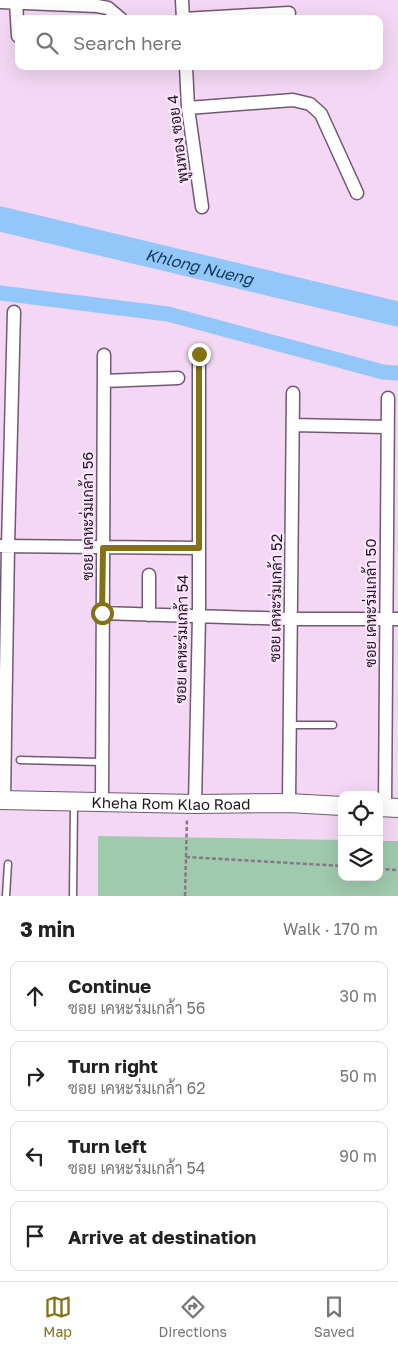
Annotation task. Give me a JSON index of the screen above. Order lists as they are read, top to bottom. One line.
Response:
{"streets":{"street":["พูนทอง ซอย 4","ซอย เคหะร่มเกล้า 56","ซอย เคหะร่มเกล้า 52","ซอย เคหะร่มเกล้า 50","ซอย เคหะร่มเกล้า 54","Kheha Rom Klao Road"]},"crossings":[["ซอย เคหะร่มเกล้า 56","Kheha Rom Klao Road"],["ซอย เคหะร่มเกล้า 52","Kheha Rom Klao Road"],["ซอย เคหะร่มเกล้า 54","Kheha Rom Klao Road"]],"water":["Khlong Nueng"],"page":{"search":"Search here","heading":["3 min","Walk · 170 m"],"list":[["Continue","ซอย เคหะร่มเกล้า 56","30 m"],["Turn right","ซอย เคหะร่มเกล้า 62","50 m"],["Turn left","ซอย เคหะร่มเกล้า 54","90 m"],"Arrive at destination"],"nav":["Map","Directions","Saved"]}}
